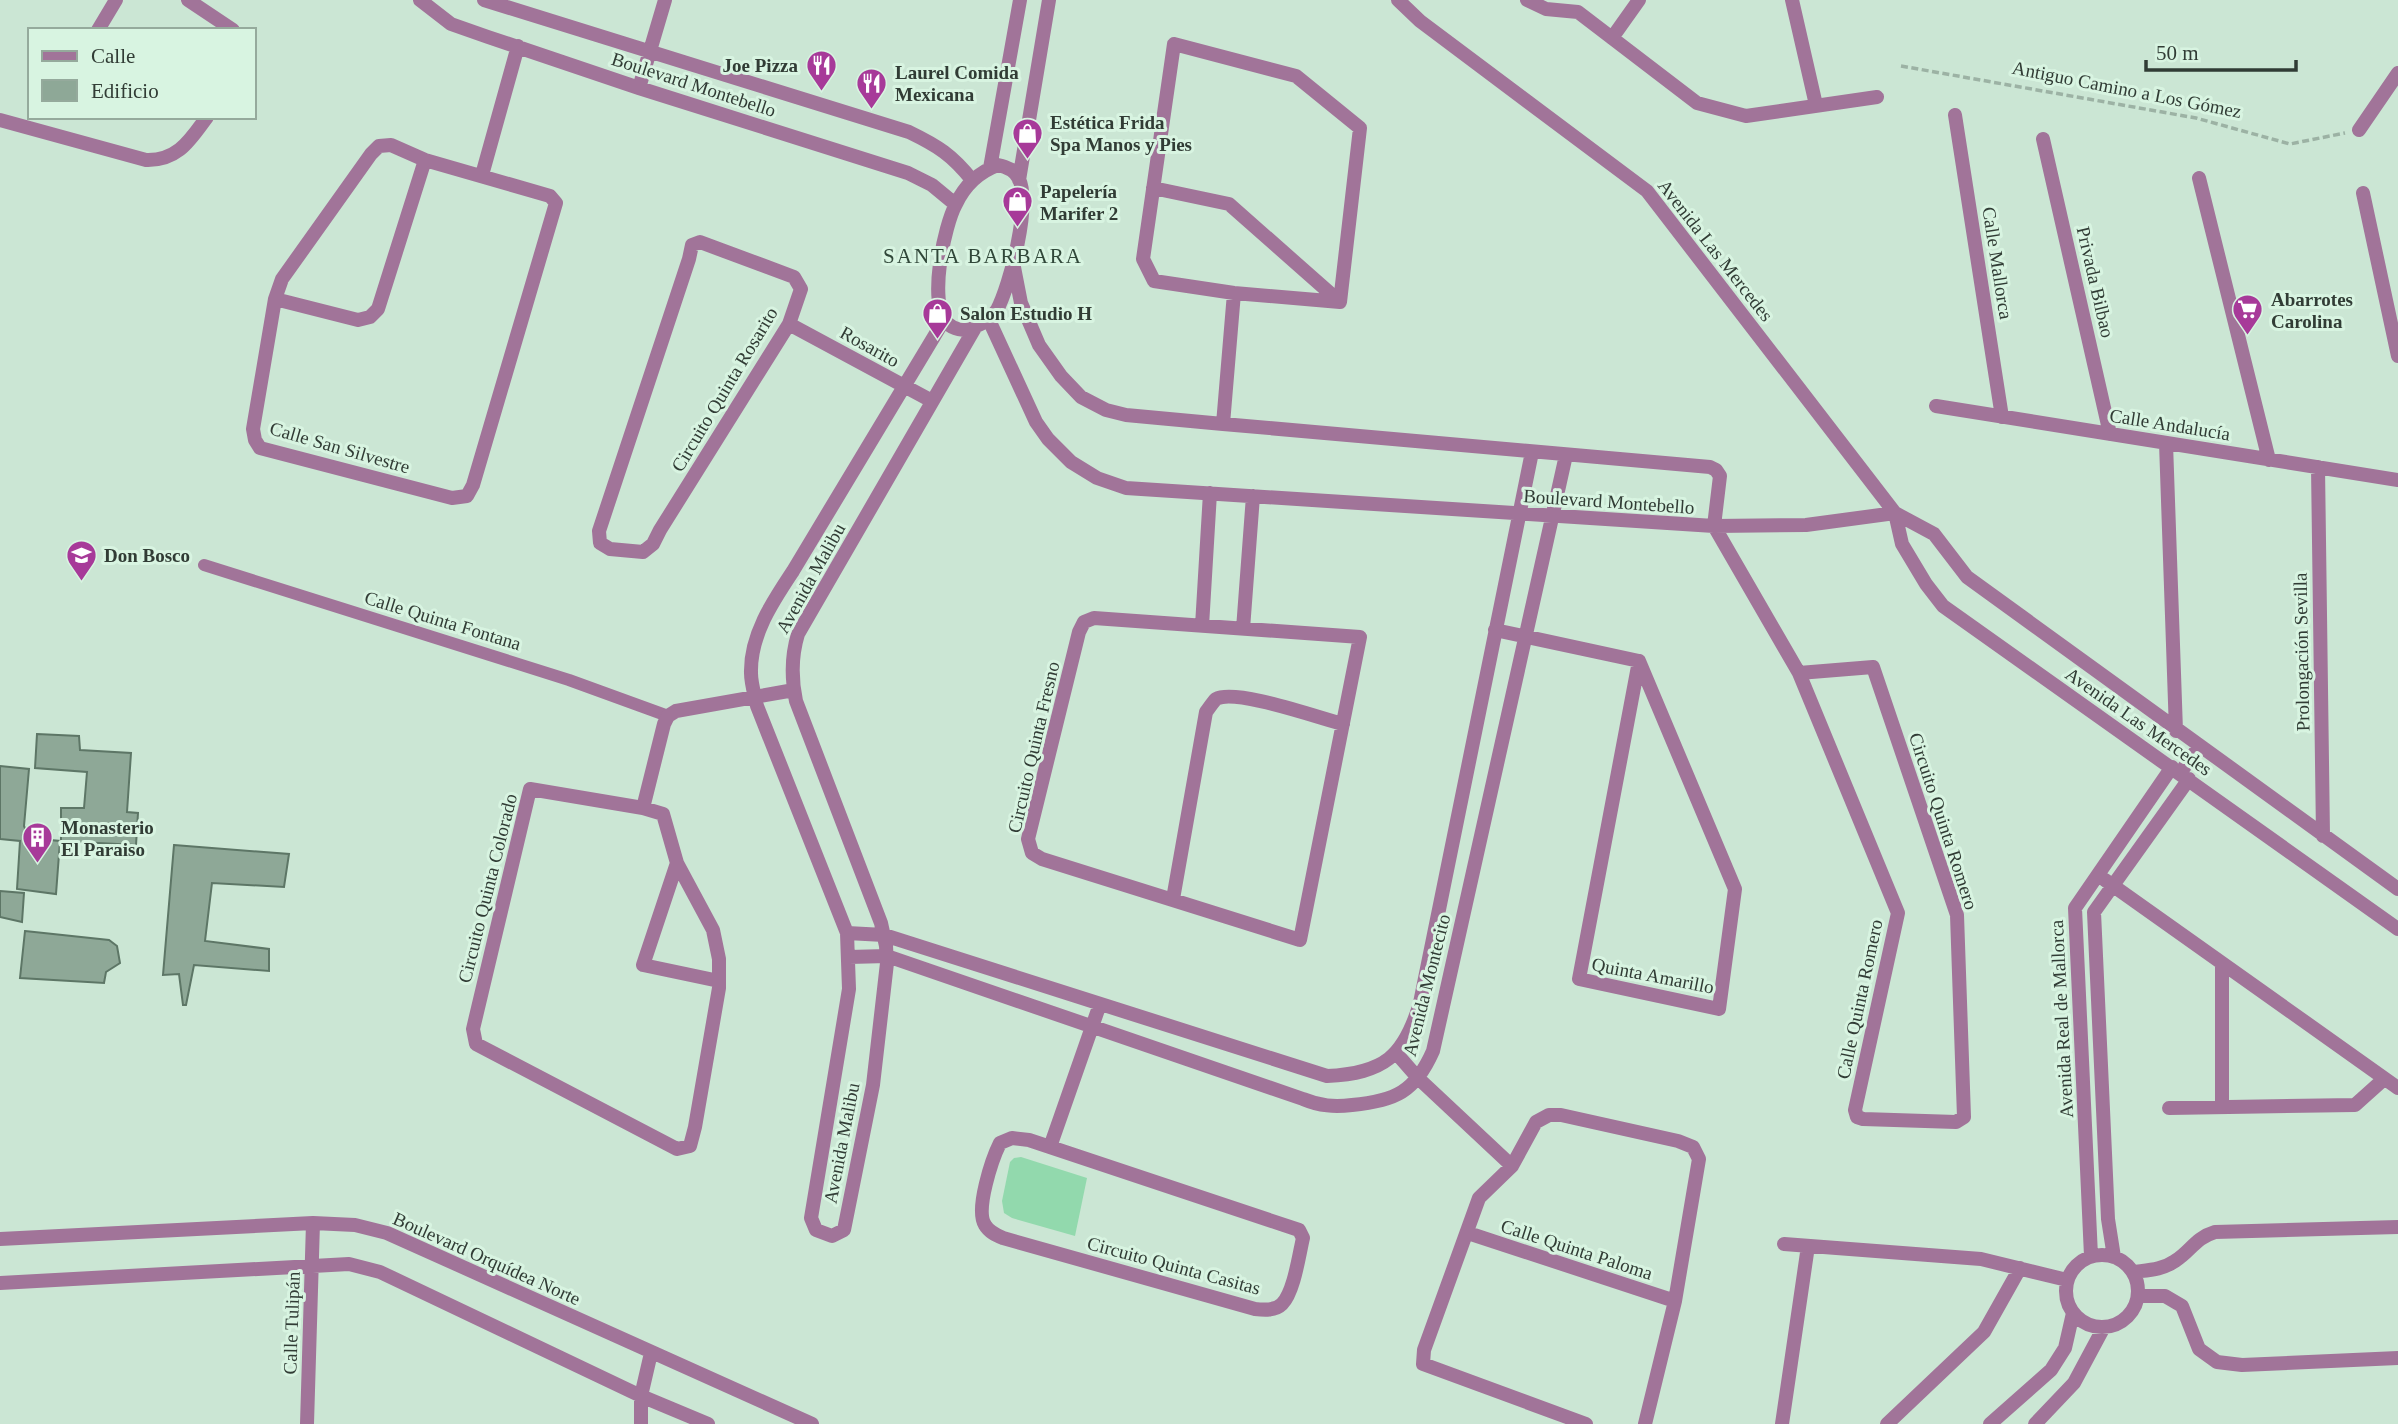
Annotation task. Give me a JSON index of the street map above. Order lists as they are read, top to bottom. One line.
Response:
{"streets":{"street":["Boulevard Montebello","Avenida Las Mercedes","Calle Mallorca","Privada Bilbao","Rosarito","Circuito Quinta Rosarito","Calle Andalucía","Calle San Silvestre","Avenida Malibu","Prolongación Sevilla","Circuito Quinta Fresno","Circuito Quinta Romero","Circuito Quinta Colorado","Quinta Amarillo","Avenida Montecito","Calle Quinta Romero","Avenida Real de Mallorca","Calle Quinta Paloma","Boulevard Orquídea Norte","Circuito Quinta Casitas","Calle Tulipán"],"lane":["Calle Quinta Fontana"],"path":["Antiguo Camino a Los Gómez"]},"crossings":[["Boulevard Montebello","Avenida Malibu"],["Boulevard Montebello","Avenida Montecito"],["Boulevard Montebello","Calle Quinta Romero"],["Avenida Las Mercedes","Prolongación Sevilla"],["Avenida Las Mercedes","Avenida Real de Mallorca"],["Calle Mallorca","Calle Andalucía"],["Privada Bilbao","Calle Andalucía"],["Rosarito","Circuito Quinta Rosarito"],["Rosarito","Avenida Malibu"],["Calle Andalucía","Prolongación Sevilla"],["Avenida Malibu","Avenida Montecito"],["Circuito Quinta Romero","Calle Quinta Romero"],["Boulevard Orquídea Norte","Calle Tulipán"]],"districts":["SANTA BARBARA"],"places":{"restaurant":["Joe Pizza","Laurel Comida Mexicana"],"shop":["Estética Frida Spa Manos y Pies","Papelería Marifer 2","Salon Estudio H"],"supermarket":["Abarrotes Carolina"],"school or university":["Don Bosco"],"building":["Monasterio El Paraiso"]},"legend":["Calle","Edificio"],"scale_bar":"50 m"}
